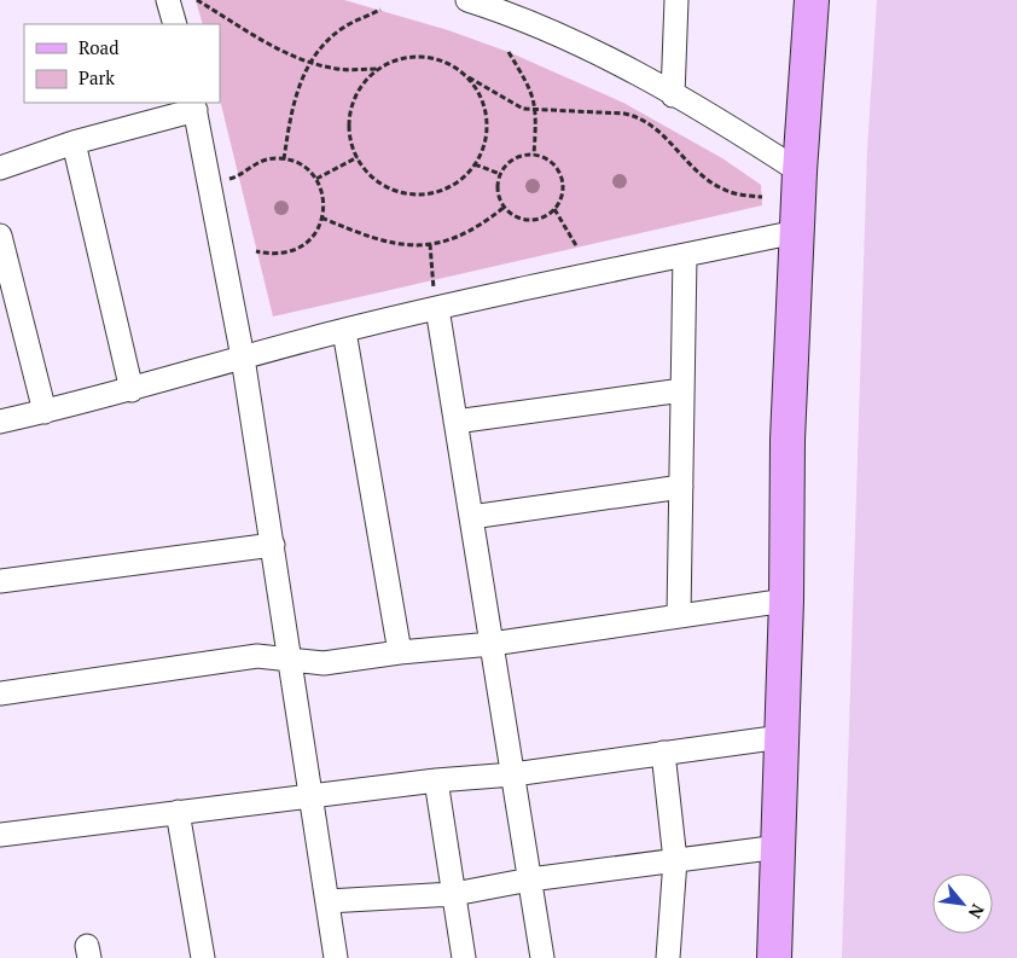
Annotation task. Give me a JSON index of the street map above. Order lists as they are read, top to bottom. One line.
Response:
{"legend":["Road","Park"],"north":"bottom right"}
